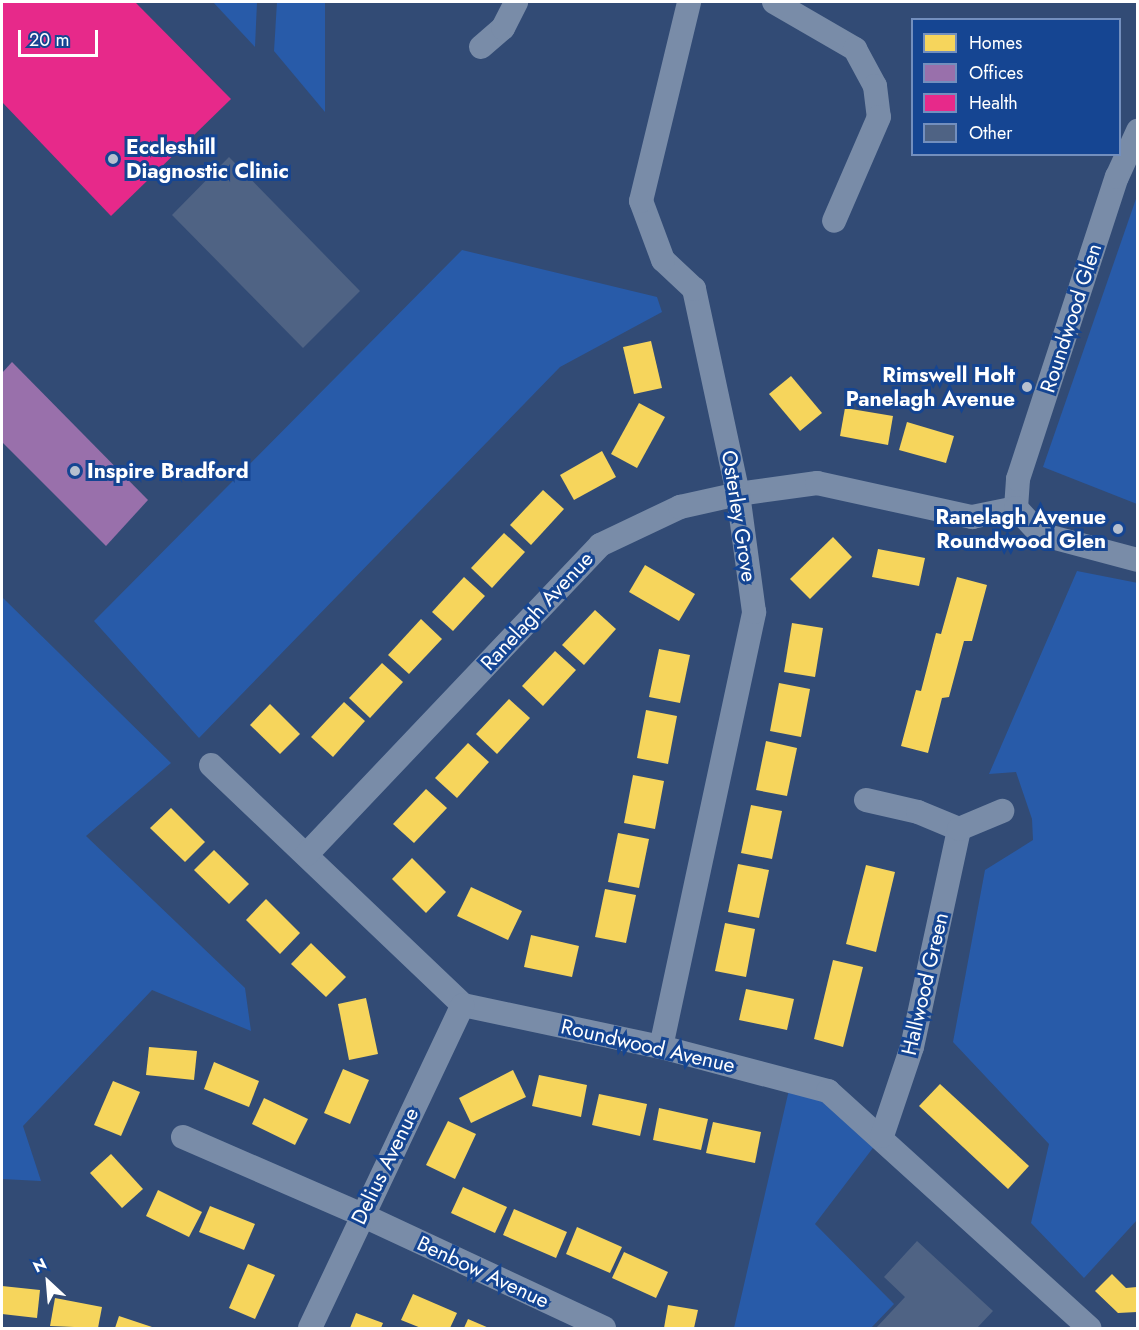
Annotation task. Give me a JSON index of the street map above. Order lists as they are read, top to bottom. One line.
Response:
{"streets":{"street":["Roundwood Glen","Osterley Grove","Ranelagh Avenue","Hallwood Green","Roundwood Avenue","Delius Avenue","Benbow Avenue"]},"crossings":[["Roundwood Glen","Ranelagh Avenue"],["Osterley Grove","Ranelagh Avenue"],["Osterley Grove","Roundwood Avenue"],["Hallwood Green","Roundwood Avenue"],["Roundwood Avenue","Delius Avenue"],["Delius Avenue","Benbow Avenue"]],"places":["Eccleshill Diagnostic Clinic","Rimswell Holt Panelagh Avenue","Inspire Bradford","Ranelagh Avenue Roundwood Glen"],"legend":["Homes","Offices","Health","Other"],"scale_bar":"20 m","north":"top left"}
